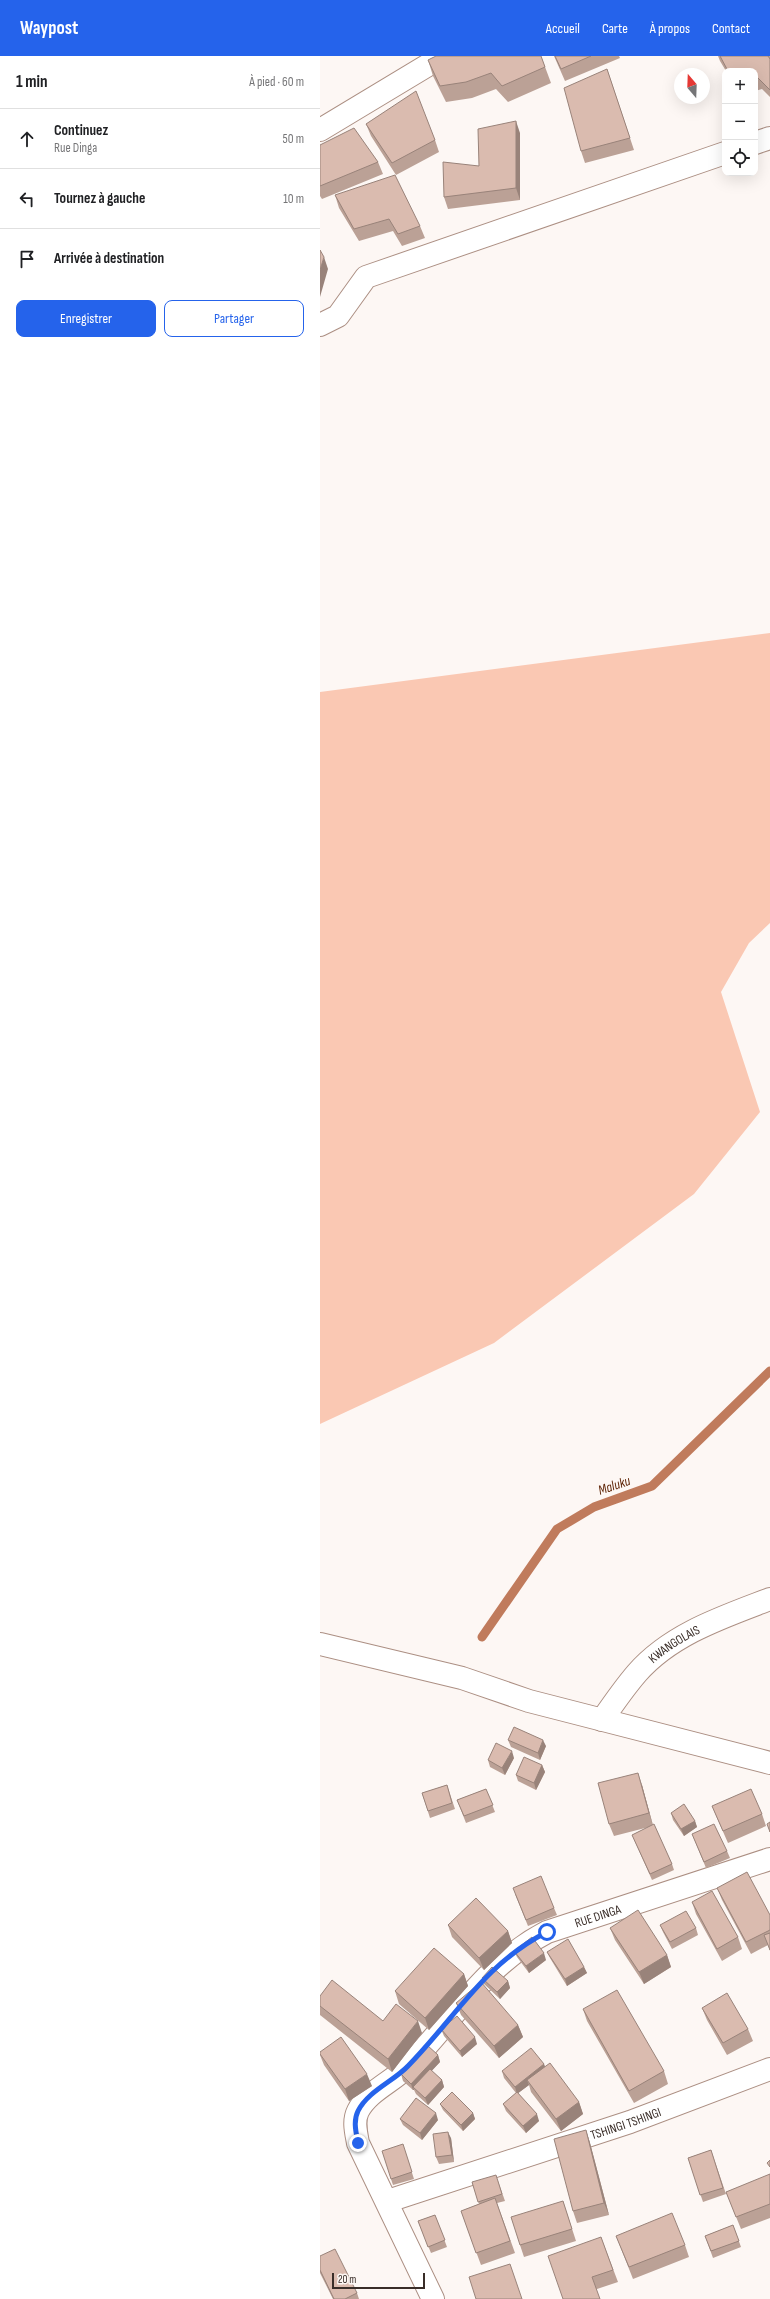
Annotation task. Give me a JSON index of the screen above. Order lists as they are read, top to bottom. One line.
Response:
{"streets":{"street":["KWANGOLAIS","RUE DINGA","TSHINGI TSHINGI"]},"crossings":[["RUE DINGA","TSHINGI TSHINGI"]],"water":["Maluku"],"scale_bar":"20 m","north":"top","page":{"header":"Waypost","nav":["Accueil","Carte","À propos","Contact"],"heading":["1 min","À pied · 60 m"],"map_buttons":["+","−"],"list":[["Continuez","Rue Dinga","50 m"],["Tournez à gauche","10 m"],"Arrivée à destination"],"buttons":["Enregistrer","Partager"],"scale":"20 m"}}
